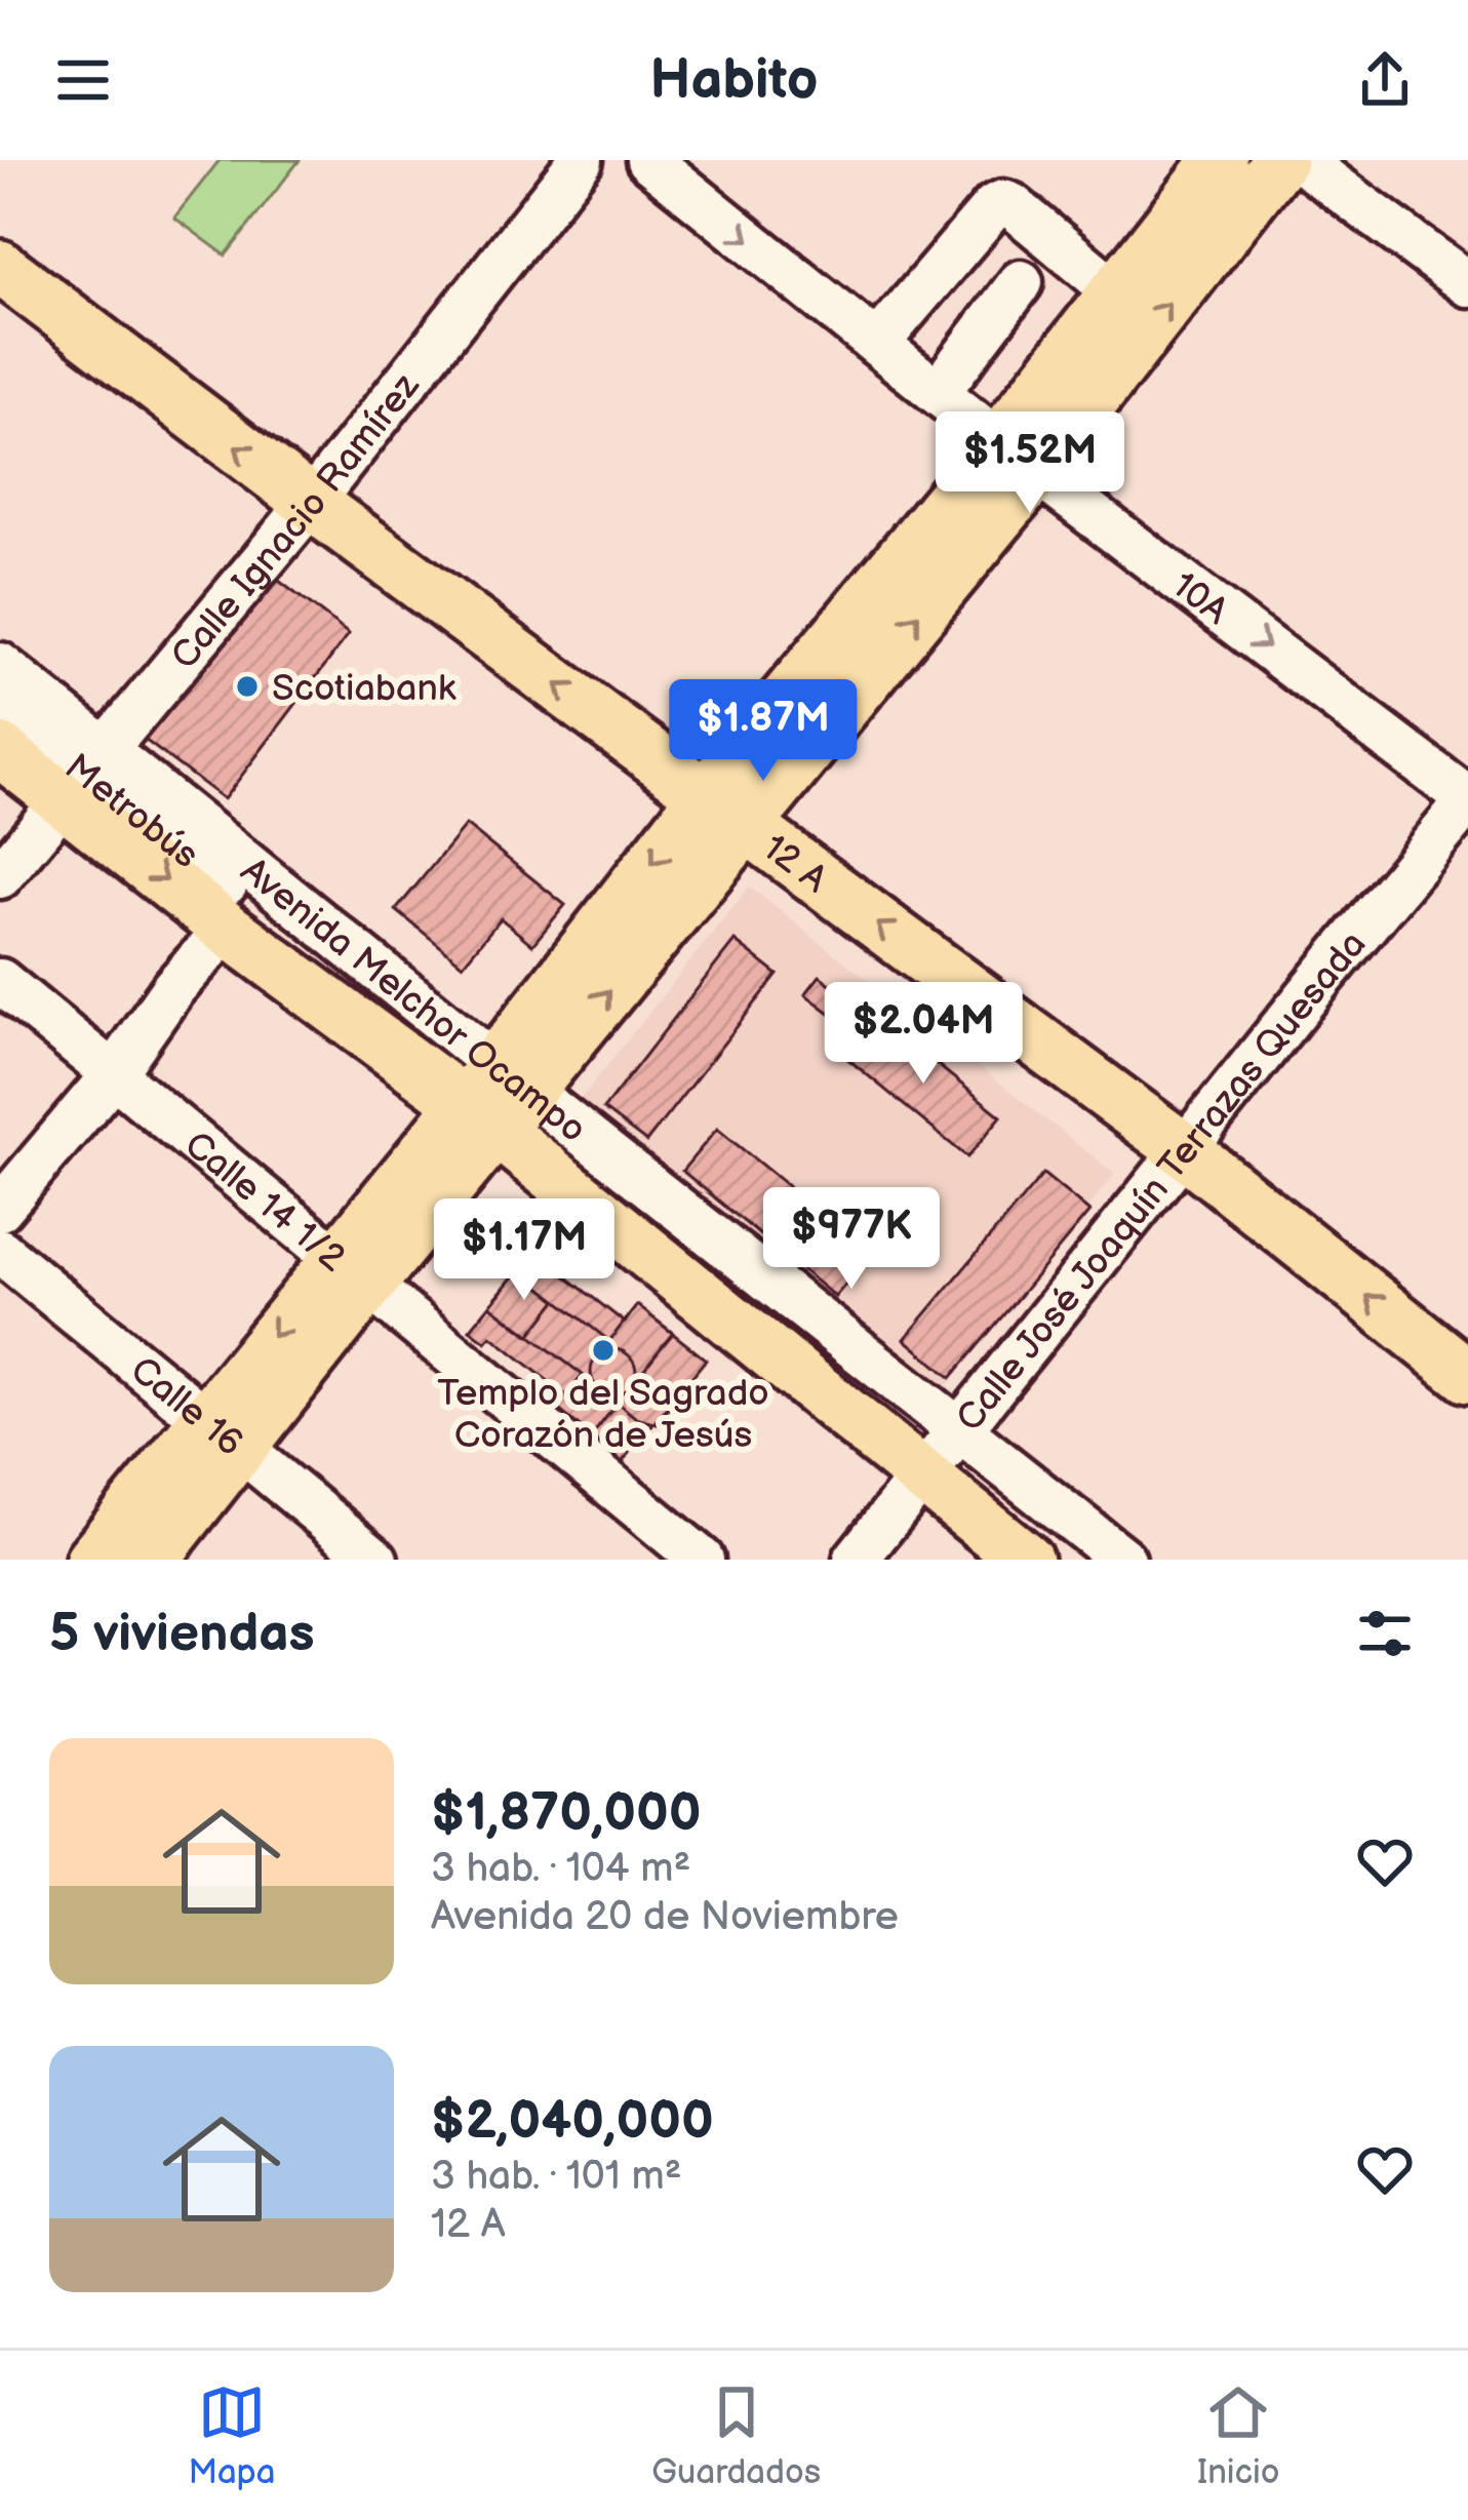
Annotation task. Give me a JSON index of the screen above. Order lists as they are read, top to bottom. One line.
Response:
{"streets":{"main road":["12 A","Avenida Melchor Ocampo"],"street":["Calle Ignacio Ramírez","10A","Metrobús","Calle José Joaquín Terrazas Quesada","Calle 14 1/2","Calle 16"]},"crossings":[["Calle Ignacio Ramírez","Metrobús"],["Calle Ignacio Ramírez","12 A"],["Calle Ignacio Ramírez","Avenida Melchor Ocampo"],["10A","Calle José Joaquín Terrazas Quesada"],["Metrobús","Avenida Melchor Ocampo"],["12 A","Calle José Joaquín Terrazas Quesada"],["Avenida Melchor Ocampo","Calle José Joaquín Terrazas Quesada"]],"one_way":["10A","12 A"],"places":["Scotiabank","Templo del Sagrado Corazón de Jesús"],"page":{"header":"Habito","price":["$1.52M","$1.87M","$2.04M","$977K","$1.17M"],"heading":"5 viviendas","list":[{"name":"$1,870,000","note":"3 hab. · 104 m² · Avenida 20 de Noviembre"},{"name":"$2,040,000","note":"3 hab. · 101 m² · 12 A"}],"tabs":["Mapa","Guardados","Inicio"]}}
